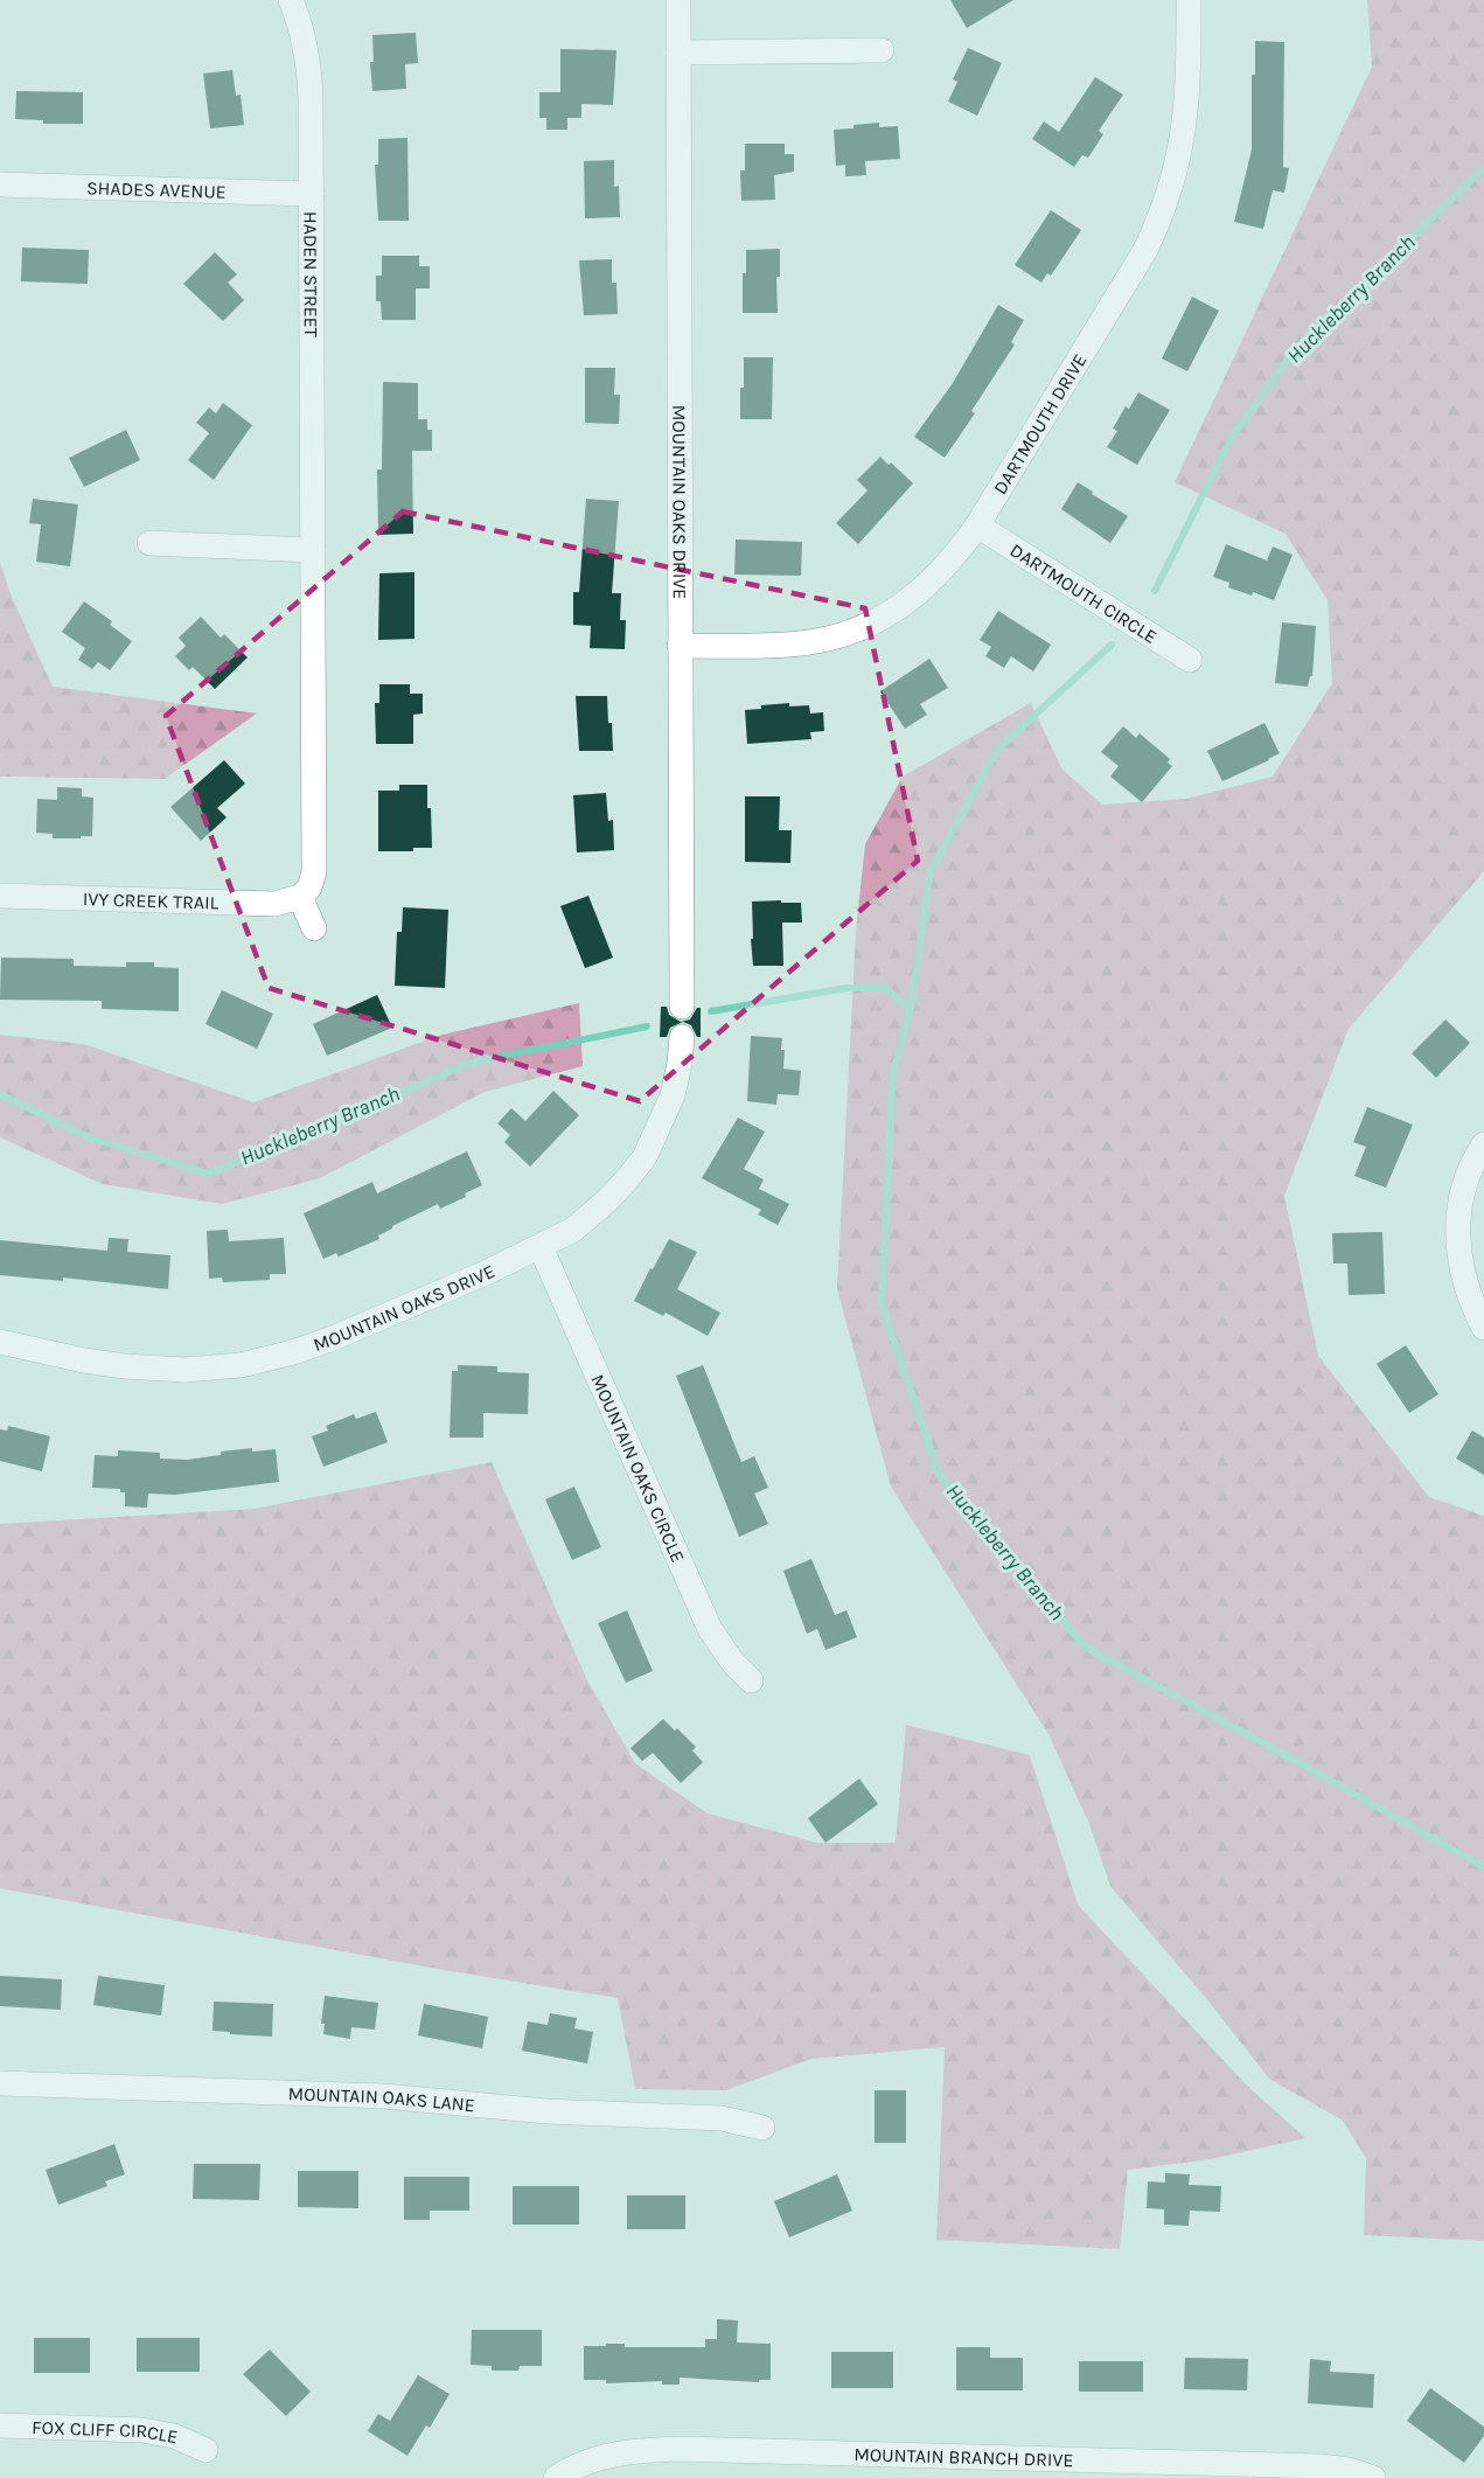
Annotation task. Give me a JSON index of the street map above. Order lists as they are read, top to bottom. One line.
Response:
{"streets":{"street":["SHADES AVENUE","HADEN STREET","DARTMOUTH DRIVE","MOUNTAIN OAKS DRIVE","DARTMOUTH CIRCLE","IVY CREEK TRAIL","MOUNTAIN OAKS CIRCLE","MOUNTAIN OAKS LANE","FOX CLIFF CIRCLE","MOUNTAIN BRANCH DRIVE"]},"crossings":[["SHADES AVENUE","HADEN STREET"],["HADEN STREET","IVY CREEK TRAIL"],["DARTMOUTH DRIVE","MOUNTAIN OAKS DRIVE"],["DARTMOUTH DRIVE","DARTMOUTH CIRCLE"],["MOUNTAIN OAKS DRIVE","MOUNTAIN OAKS CIRCLE"]],"water":["Huckleberry Branch"]}
